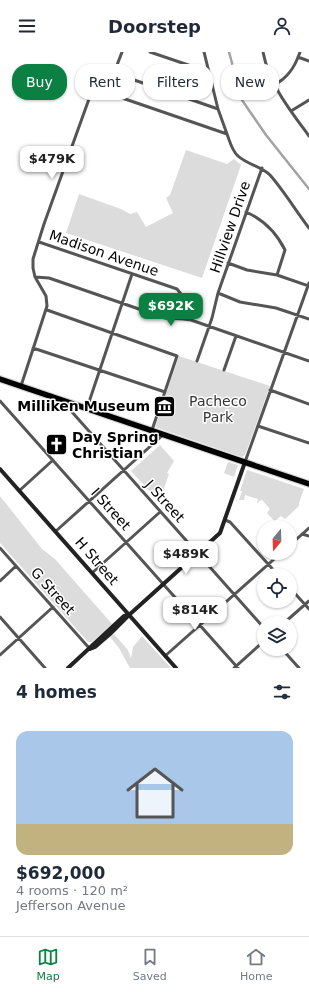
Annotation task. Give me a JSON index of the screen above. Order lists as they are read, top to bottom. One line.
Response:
{"streets":{"street":["Hillview Drive","Madison Avenue","J Street","I Street","H Street","G Street"]},"parks":["Pacheco Park"],"places":{"museum":["Milliken Museum"],"church":["Day Spring Christian"]},"north":"bottom","page":{"header":"Doorstep","chip":["Buy","Rent","Filters","New"],"price":["$479K","$692K","$489K","$814K"],"heading":"4 homes","list":[{"name":"$692,000","note":"4 rooms · 120 m² · Jefferson Avenue"}],"tabs":["Map","Saved","Home"]}}
